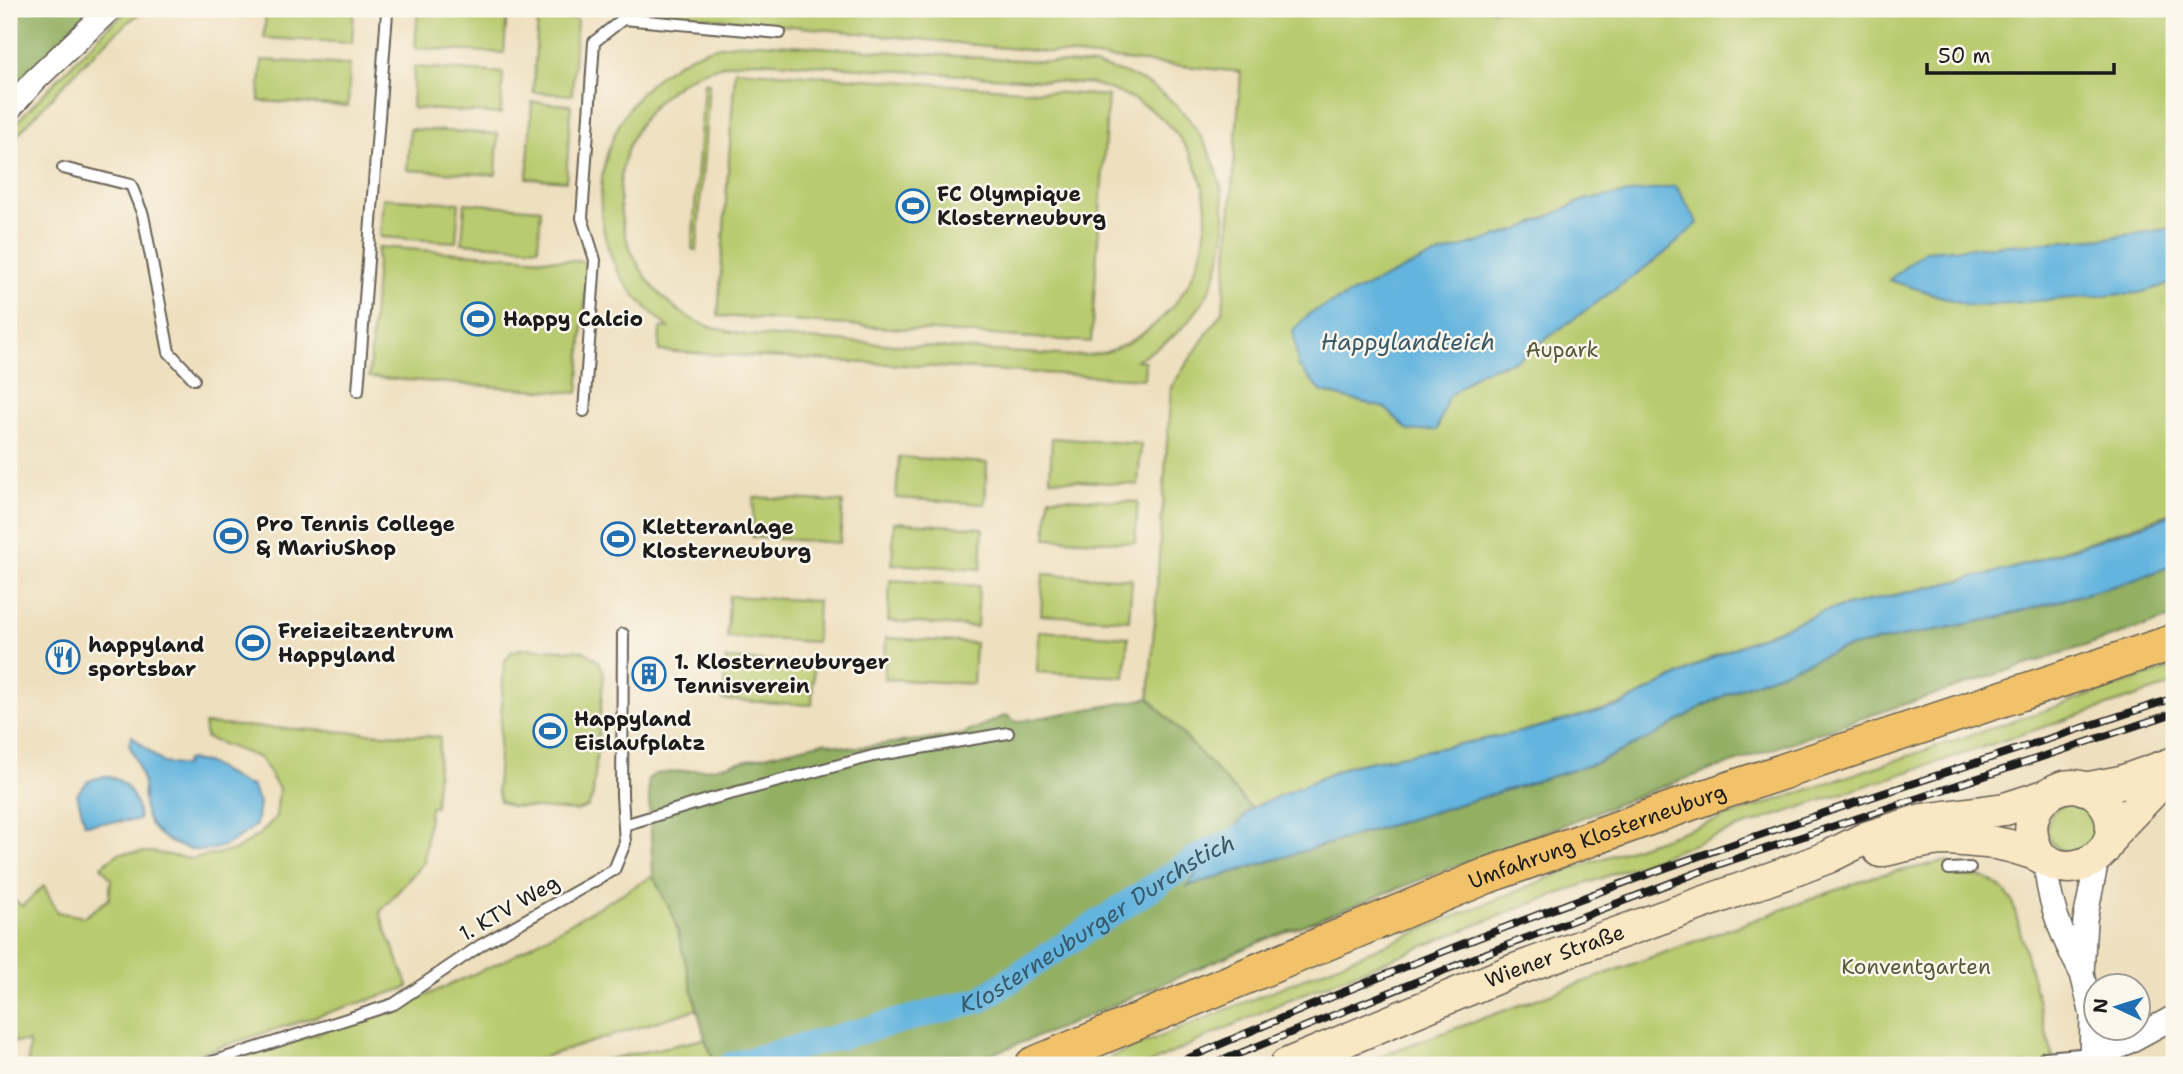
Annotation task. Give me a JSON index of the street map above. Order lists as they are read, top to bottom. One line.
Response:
{"streets":{"main road":["Umfahrung Klosterneuburg"],"street":["Wiener Straße"],"lane":["1. KTV Weg"]},"water":["Happylandteich","Klosterneuburger Durchstich"],"parks":["Aupark","Konventgarten"],"places":{"sports":["FC Olympique Klosterneuburg","Happy Calcio","Pro Tennis College & MariuShop","Kletteranlage Klosterneuburg","Freizeitzentrum Happyland","Happyland Eislaufplatz"],"restaurant":["happyland sportsbar"],"building":["1. Klosterneuburger Tennisverein"]},"scale_bar":"50 m","north":"left"}
